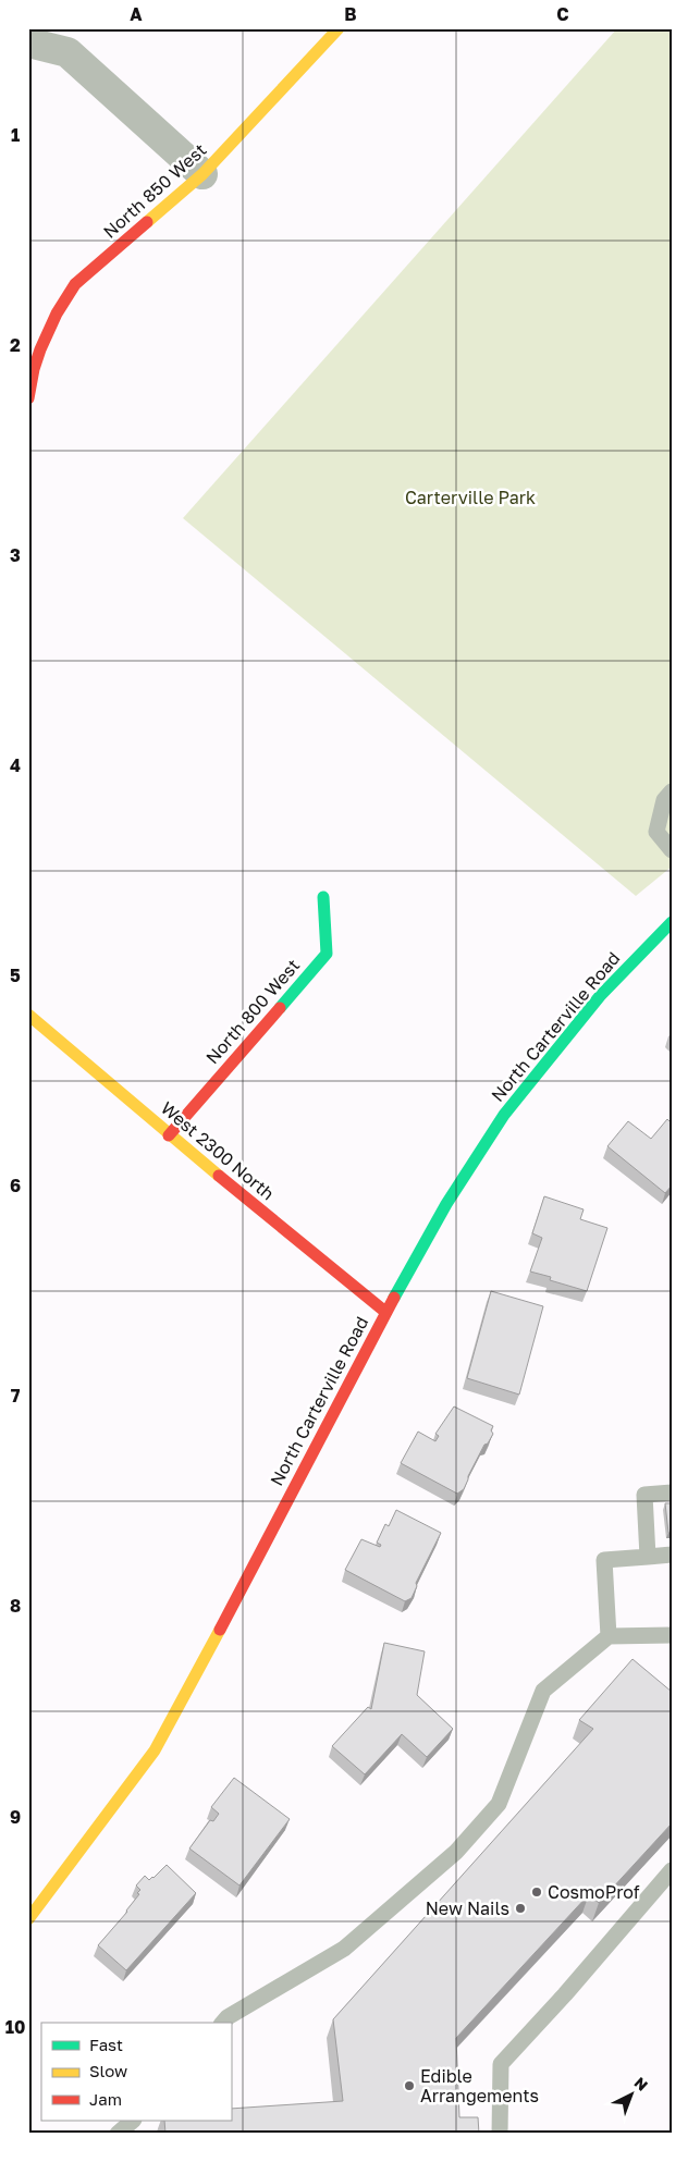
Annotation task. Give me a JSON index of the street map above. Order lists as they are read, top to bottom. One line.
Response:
{"streets":{"street":["North 850 West","North 800 West","North Carterville Road","West 2300 North"]},"crossings":[["North 800 West","West 2300 North"],["North Carterville Road","West 2300 North"]],"parks":["Carterville Park"],"places":["CosmoProf","New Nails","Edible Arrangements"],"legend":["Fast","Slow","Jam"],"north":"top right","grid":{"columns":["A","B","C"],"rows":["1","2","3","4","5","6","7","8","9","10"]}}
